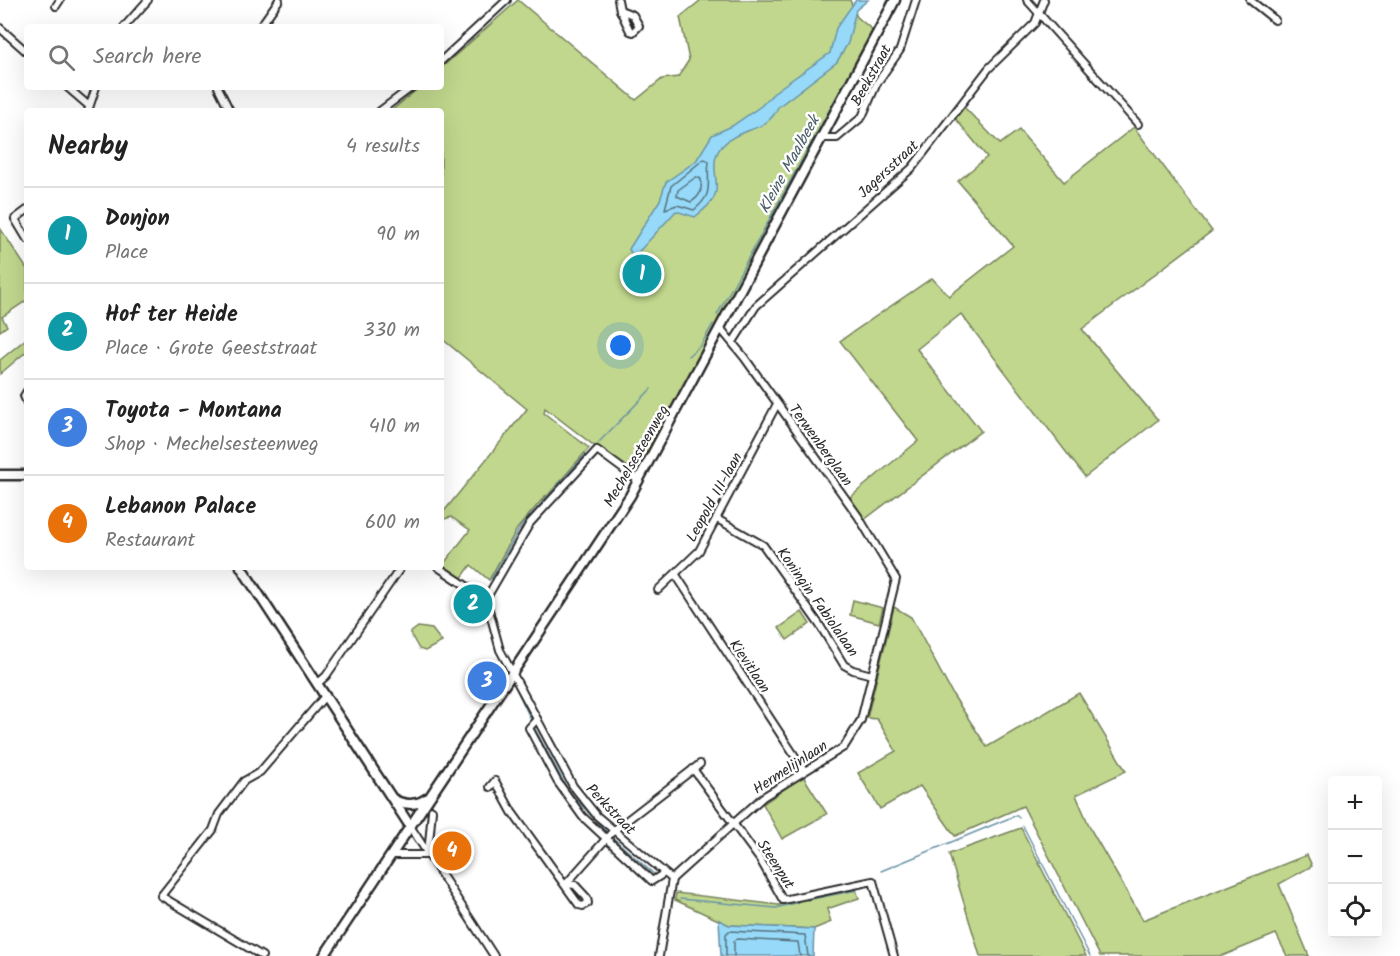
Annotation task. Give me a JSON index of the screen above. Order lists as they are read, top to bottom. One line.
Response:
{"streets":{"main road":["Mechelsesteenweg"],"street":["Beekstraat","Jagersstraat","Terwenberglaan","Leopold III-laan","Koningin Fabiolalaan","Kievitlaan","Hermelijnlaan","Perkstraat","Steenput"]},"crossings":[["Beekstraat","Mechelsesteenweg"],["Jagersstraat","Terwenberglaan"],["Terwenberglaan","Mechelsesteenweg"],["Terwenberglaan","Leopold III-laan"],["Terwenberglaan","Hermelijnlaan"],["Mechelsesteenweg","Perkstraat"],["Leopold III-laan","Koningin Fabiolalaan"],["Leopold III-laan","Kievitlaan"],["Koningin Fabiolalaan","Hermelijnlaan"],["Kievitlaan","Hermelijnlaan"],["Hermelijnlaan","Perkstraat"],["Hermelijnlaan","Steenput"]],"water":["Kleine Maalbeek"],"page":{"search":"Search here","heading":["Nearby","4 results"],"list":[{"mark":"1","name":"Donjon","note":"Place","value":"90 m"},{"mark":"2","name":"Hof ter Heide","note":"Place · Grote Geeststraat","value":"330 m"},{"mark":"3","name":"Toyota - Montana","note":"Shop · Mechelsesteenweg","value":"410 m"},{"mark":"4","name":"Lebanon Palace","note":"Restaurant","value":"600 m"}],"pins":["1","2","3","4"],"map_buttons":["+","−"]}}
